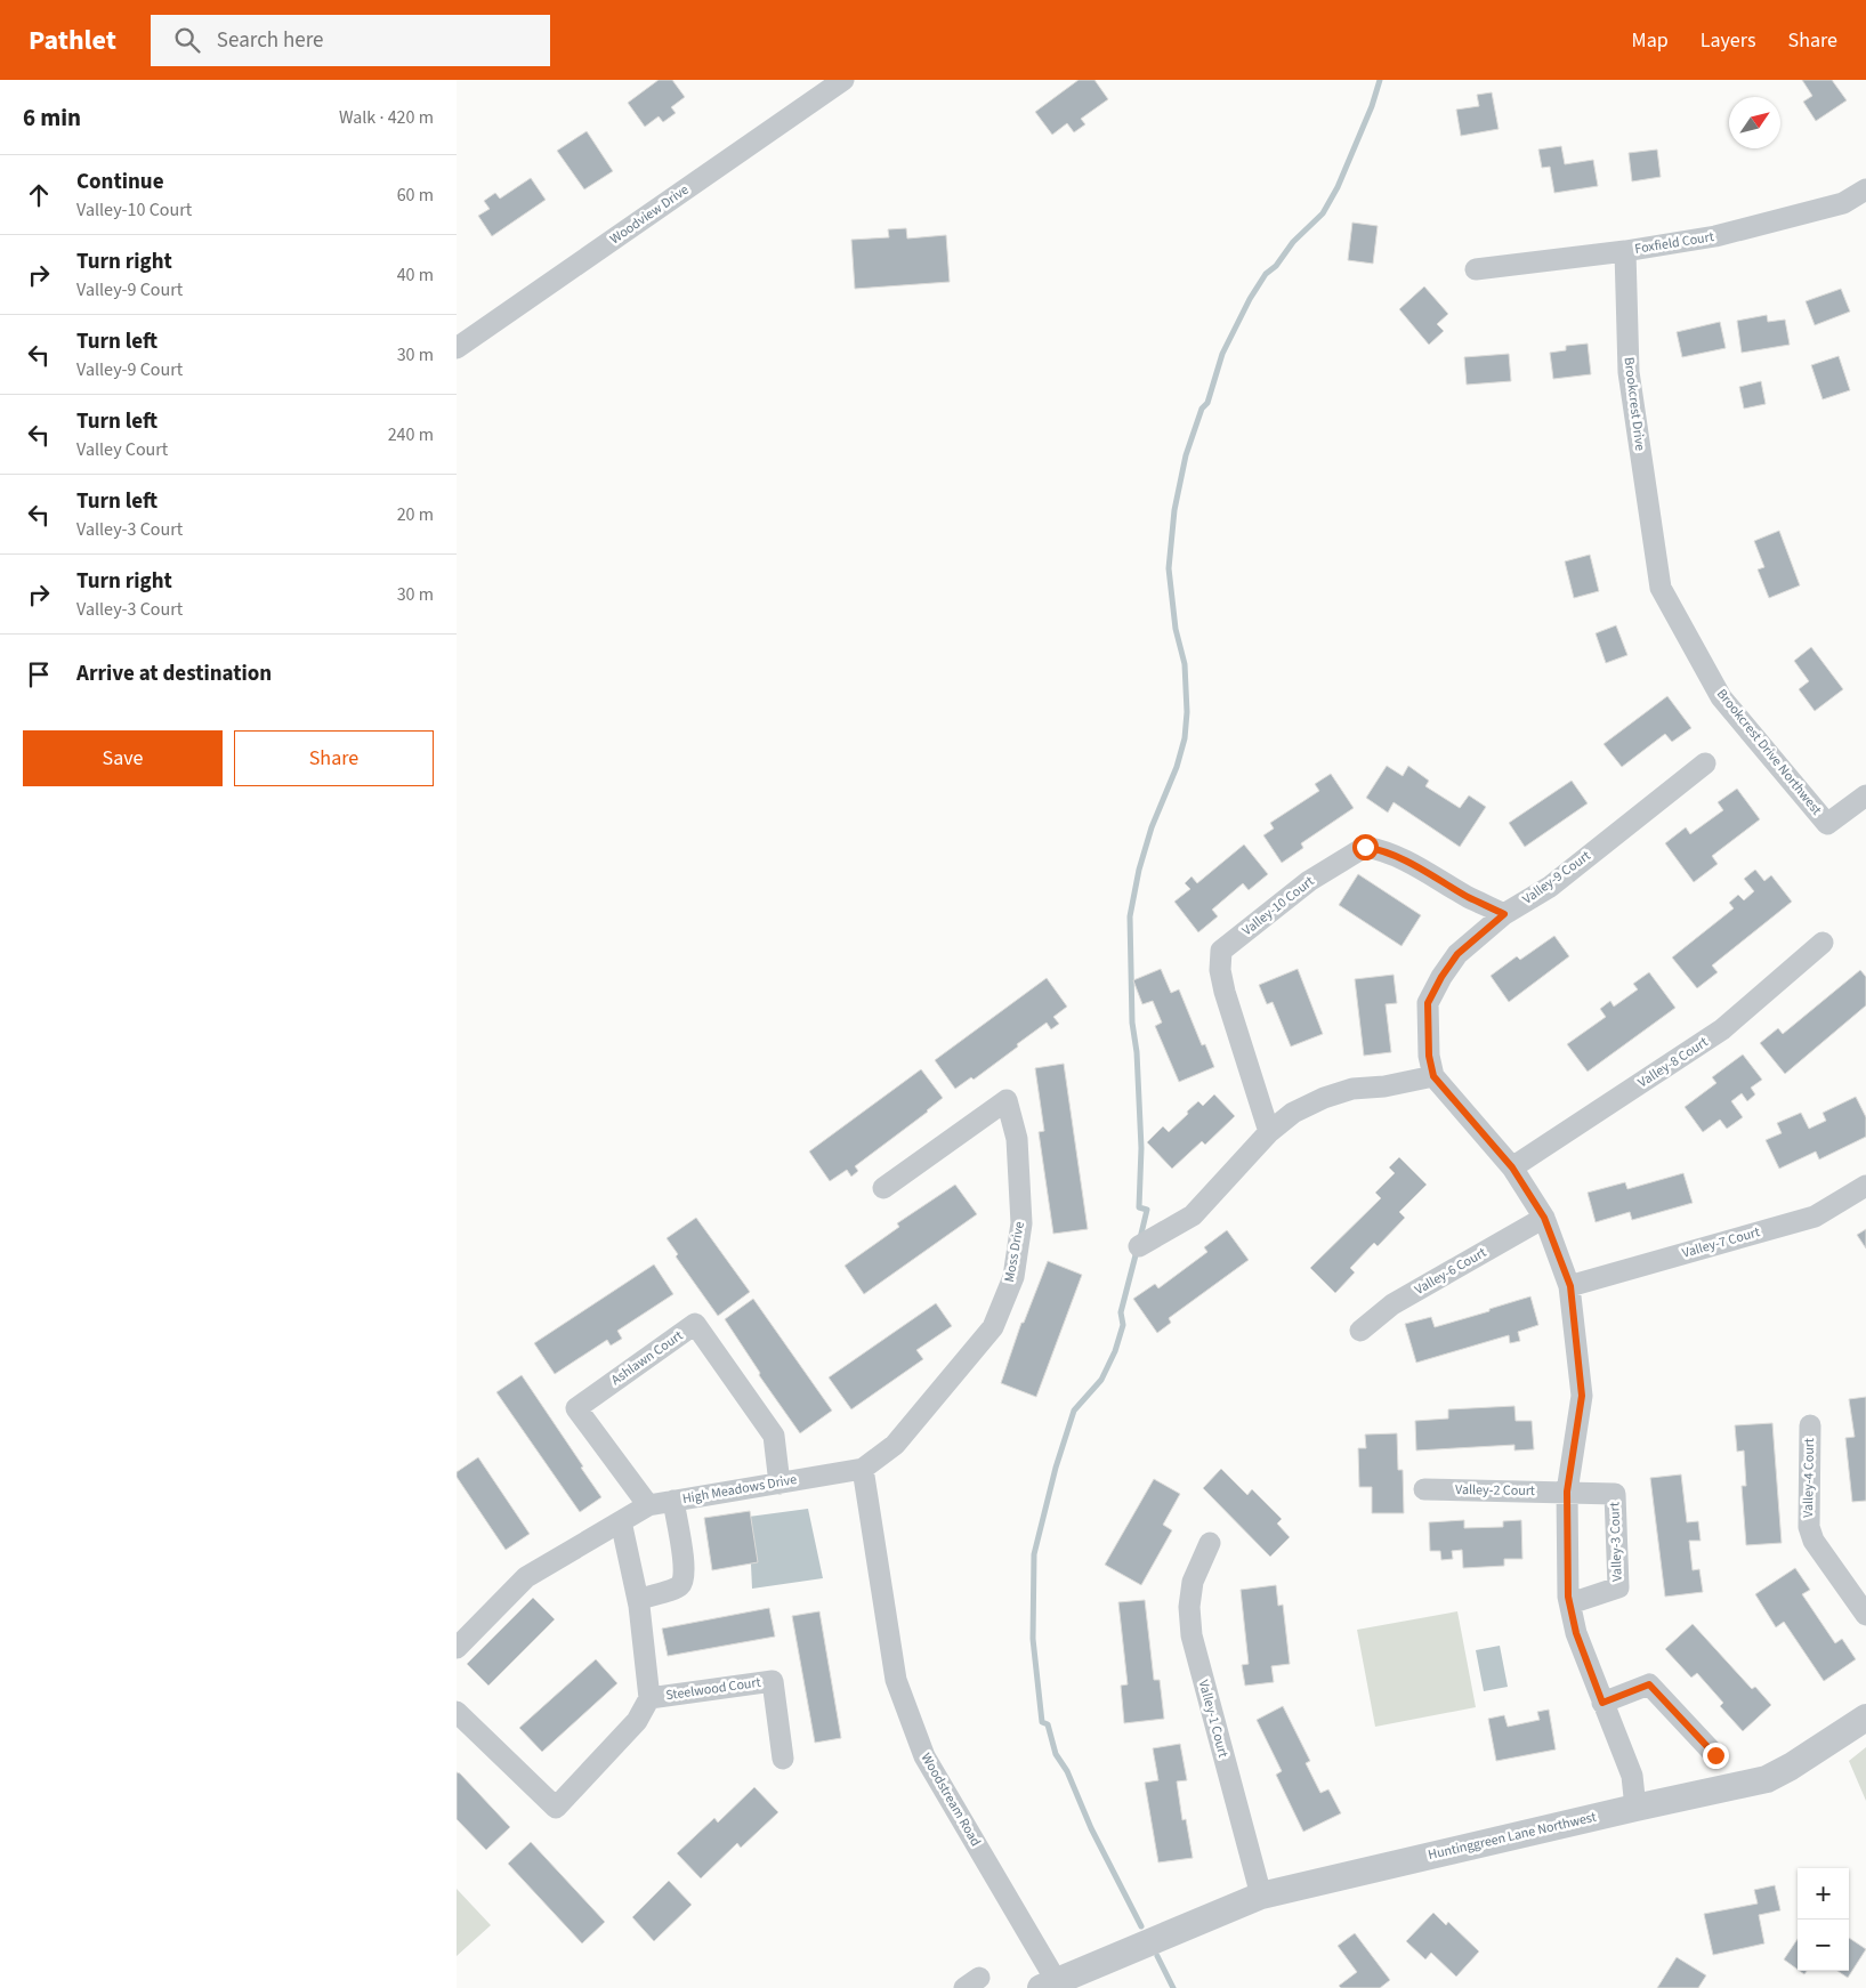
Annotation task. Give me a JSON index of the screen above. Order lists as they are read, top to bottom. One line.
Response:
{"streets":{"street":["Woodview Drive","Foxfield Court","Brookcrest Drive","Brookcrest Drive Northwest","Valley-9 Court","Valley-10 Court","Valley-8 Court","Valley-7 Court","Moss Drive","Valley-6 Court","Ashlawn Court","Valley-4 Court","High Meadows Drive","Valley-2 Court","Valley-3 Court","Steelwood Court","Valley-1 Court","Woodstream Road","Huntinggreen Lane Northwest"]},"crossings":[["Foxfield Court","Brookcrest Drive"],["Brookcrest Drive","Brookcrest Drive Northwest"],["Valley-9 Court","Valley-10 Court"],["Moss Drive","High Meadows Drive"],["Moss Drive","Woodstream Road"],["Ashlawn Court","High Meadows Drive"],["High Meadows Drive","Woodstream Road"],["Valley-2 Court","Valley-3 Court"],["Valley-1 Court","Huntinggreen Lane Northwest"],["Woodstream Road","Huntinggreen Lane Northwest"]],"north":"top right","page":{"header":"Pathlet","search":"Search here","nav":["Map","Layers","Share"],"heading":["6 min","Walk · 420 m"],"list":[["Continue","Valley-10 Court","60 m"],["Turn right","Valley-9 Court","40 m"],["Turn left","Valley-9 Court","30 m"],["Turn left","Valley Court","240 m"],["Turn left","Valley-3 Court","20 m"],["Turn right","Valley-3 Court","30 m"],"Arrive at destination"],"buttons":["Save","Share"],"map_buttons":["+","−"]}}
